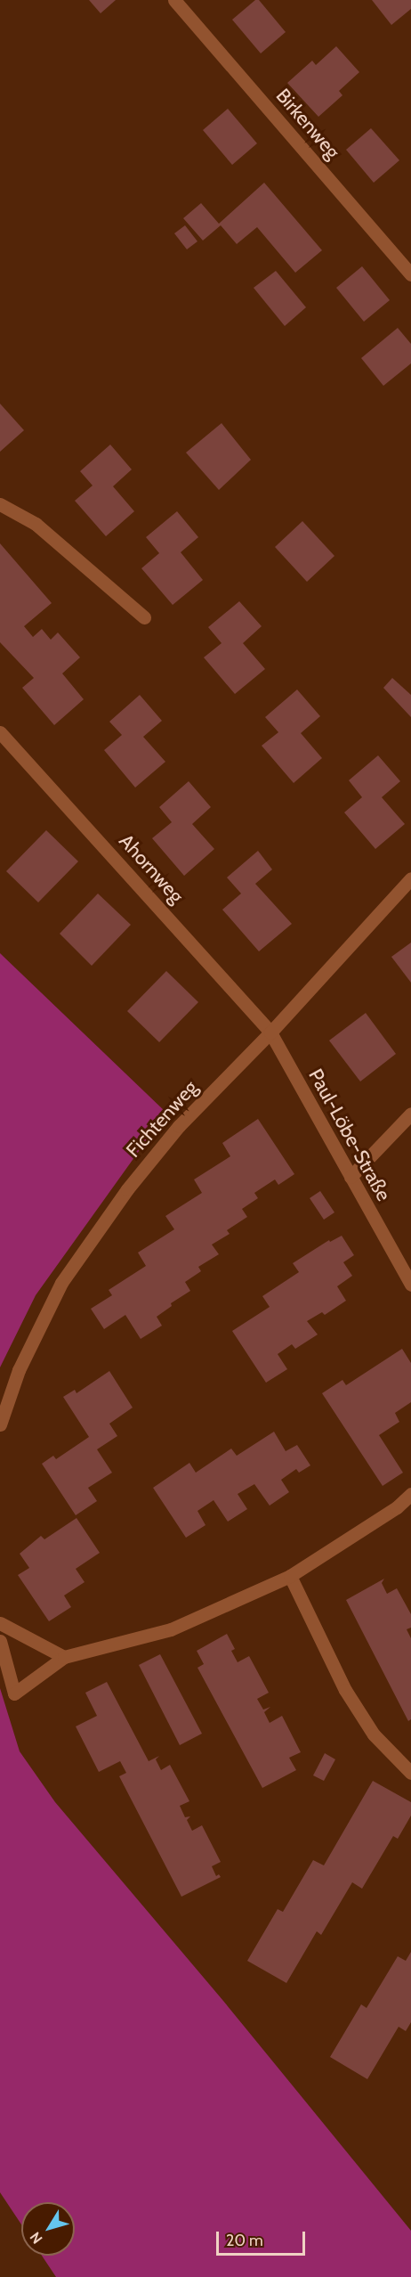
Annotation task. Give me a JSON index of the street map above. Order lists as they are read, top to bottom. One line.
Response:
{"streets":{"street":["Birkenweg","Ahornweg","Fichtenweg","Paul-Löbe-Straße"]},"crossings":[["Ahornweg","Fichtenweg"],["Ahornweg","Paul-Löbe-Straße"],["Fichtenweg","Paul-Löbe-Straße"]],"scale_bar":"20 m","north":"bottom left"}
